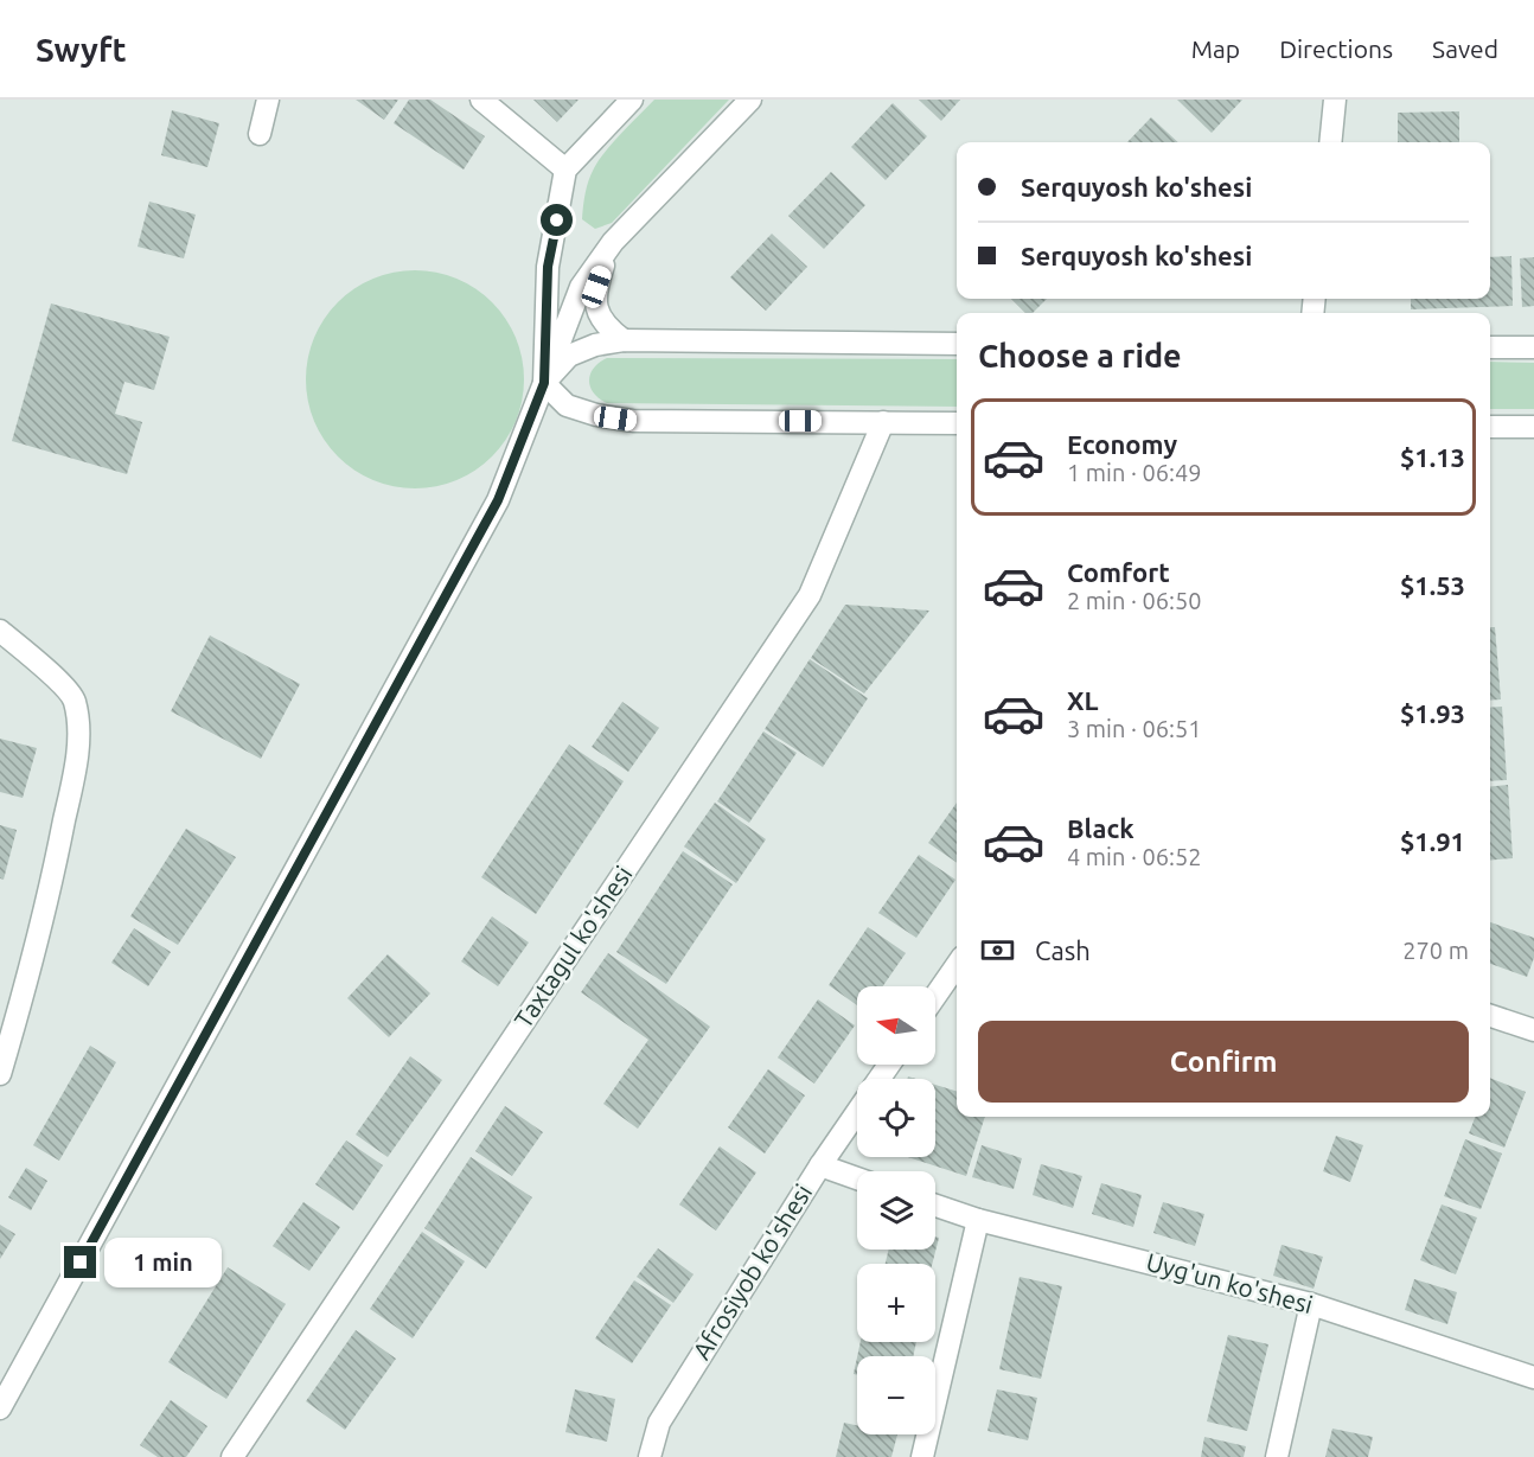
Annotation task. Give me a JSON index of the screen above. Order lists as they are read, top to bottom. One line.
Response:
{"streets":{"street":["Taxtagul ko'shesi","Afrosiyob ko'shesi","Uyg'un ko'shesi"]},"north":"left","page":{"header":"Swyft","nav":["Map","Directions","Saved"],"banner":["Serquyosh ko'shesi","Serquyosh ko'shesi"],"heading":"Choose a ride","list":[{"name":"Economy","note":"1 min · 06:49","value":"$1.13"},{"name":"Comfort","note":"2 min · 06:50","value":"$1.53"},{"name":"XL","note":"3 min · 06:51","value":"$1.93"},{"name":"Black","note":"4 min · 06:52","value":"$1.91"}],"pay":["Cash","270 m"],"map_buttons":["+","−"],"buttons":"Confirm","bubble":"1 min"}}
